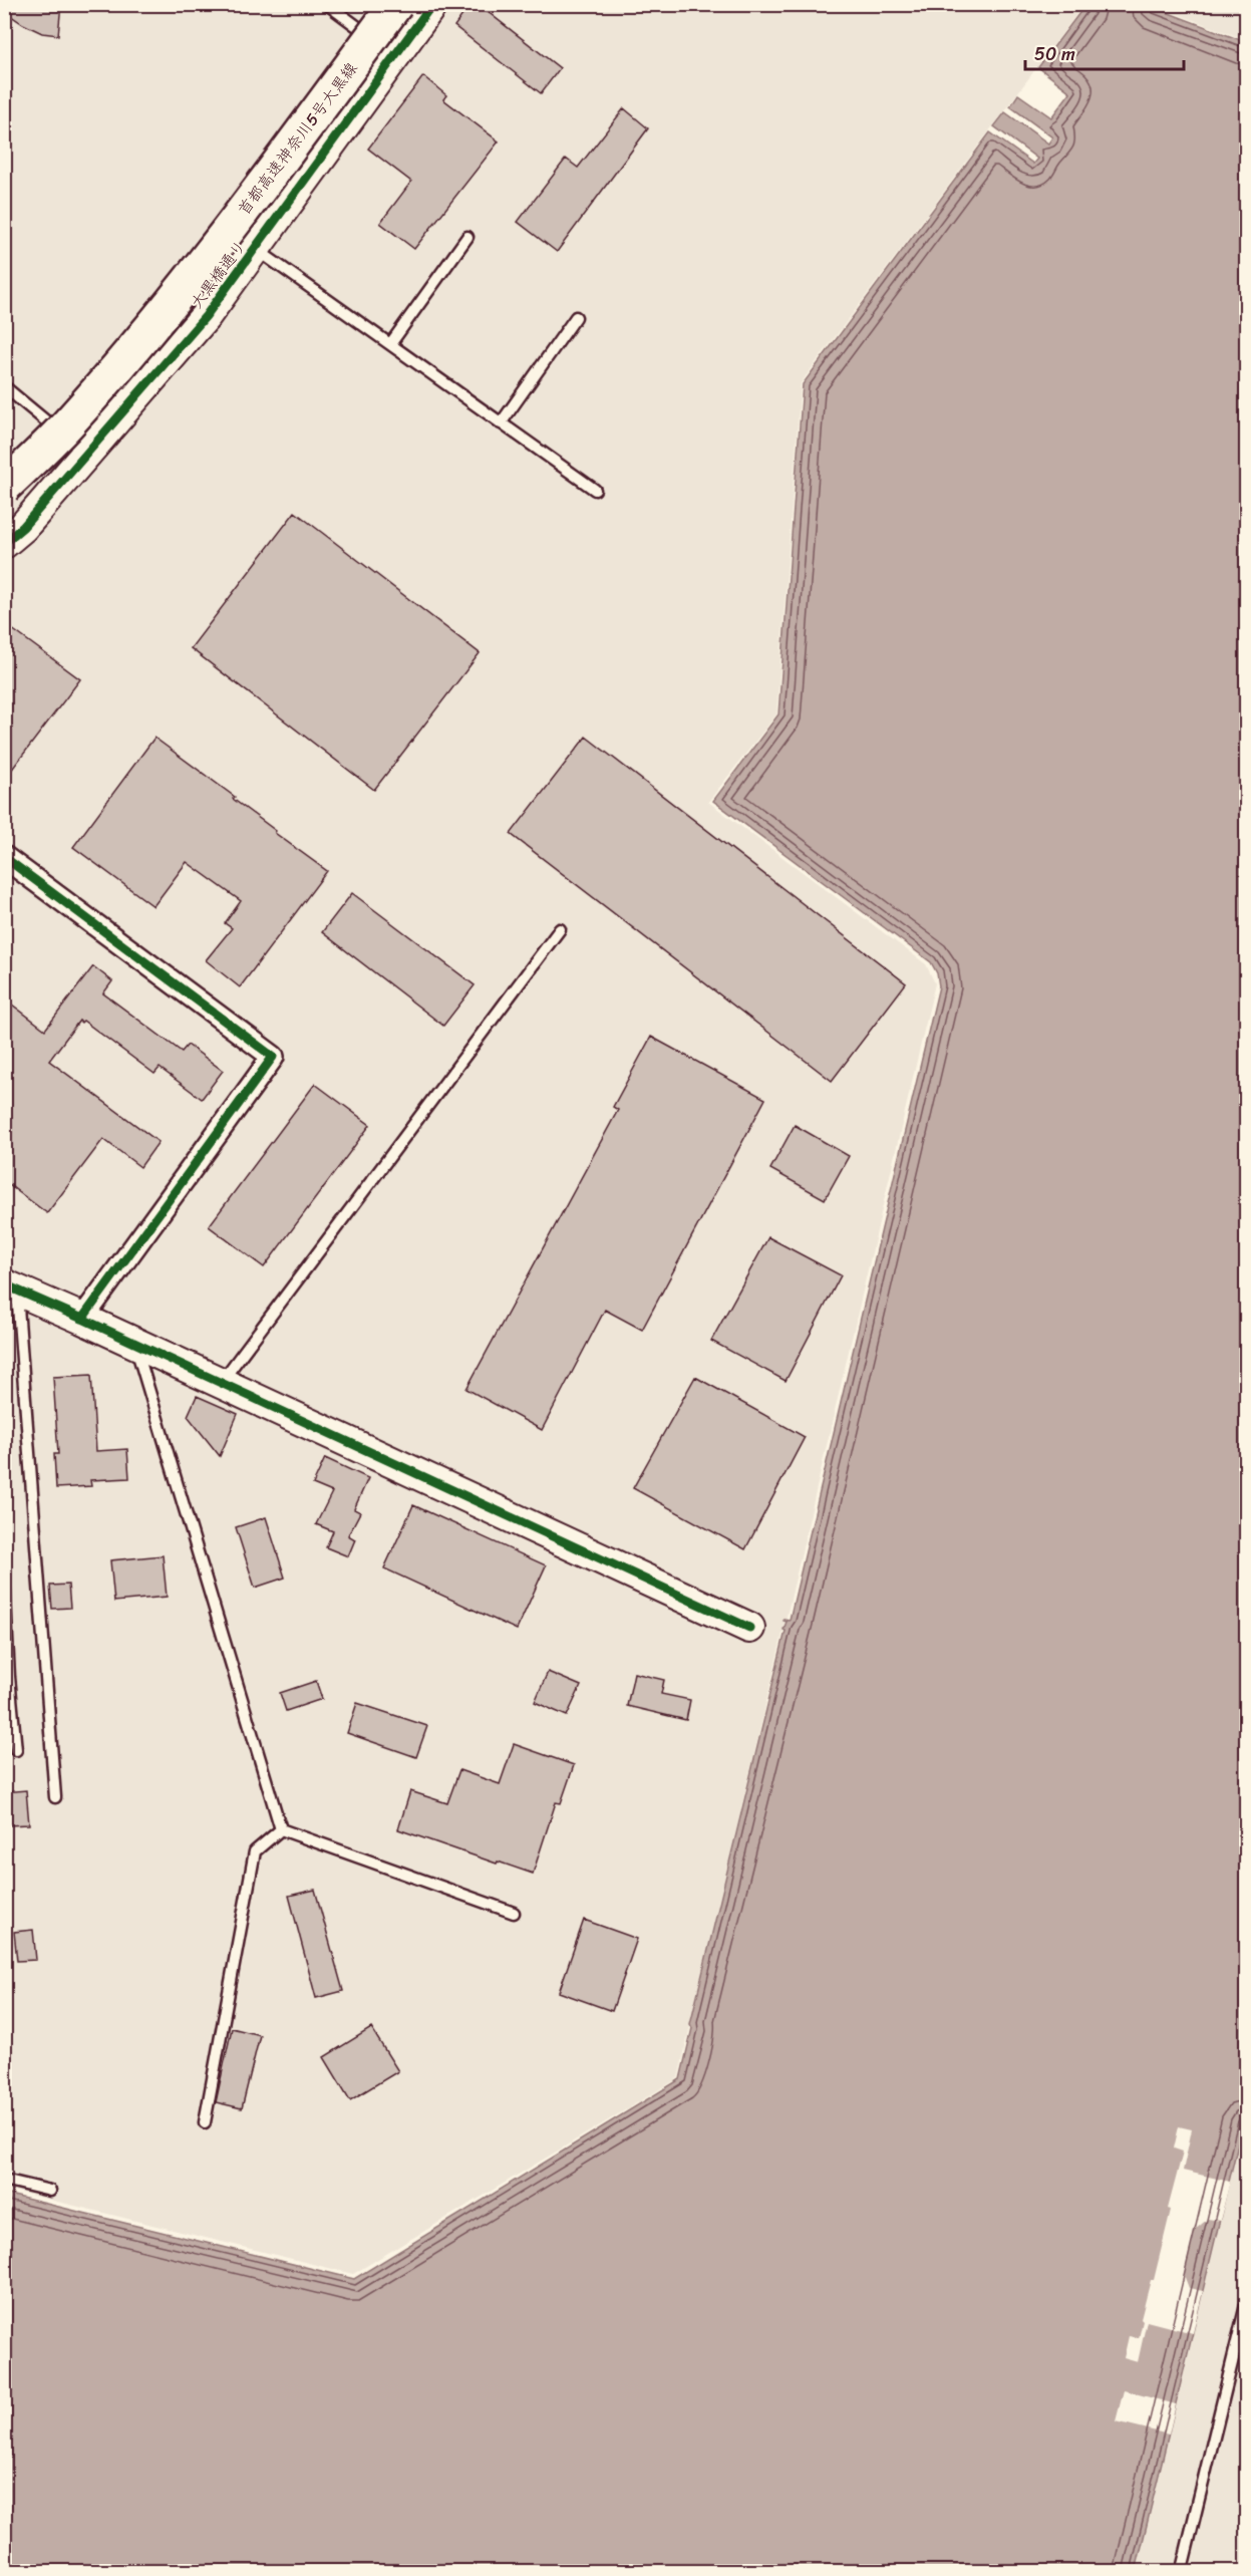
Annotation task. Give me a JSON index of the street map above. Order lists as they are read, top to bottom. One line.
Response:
{"streets":{"highway":["首都高速神奈川5号大黒線"],"street":["大黒橋通り"]},"scale_bar":"50 m"}
